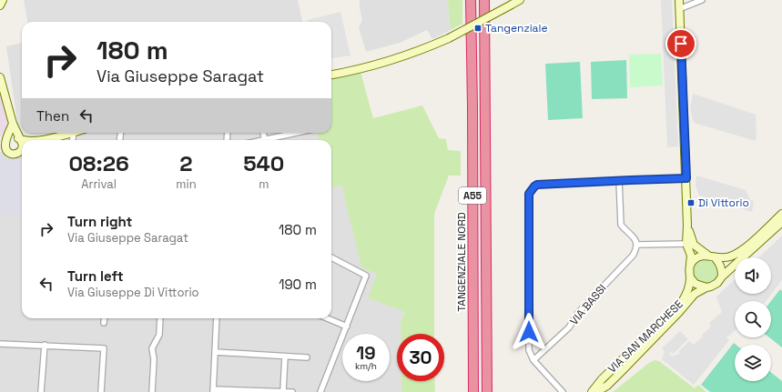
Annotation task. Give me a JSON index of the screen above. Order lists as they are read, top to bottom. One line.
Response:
{"streets":{"highway":["A55","TANGENZIALE NORD"],"street":["VIA BASSI","VIA SAN MARCHESE"]},"places":{"transit":["Tangenziale","Di Vittorio"]},"page":{"turn":["180 m","Via Giuseppe Saragat"],"then":"Then","eta":["08:26","Arrival","2","min","540","m"],"list":[{"name":"Turn right","note":"Via Giuseppe Saragat","value":"180 m"},{"name":"Turn left","note":"Via Giuseppe Di Vittorio","value":"190 m"}],"speed":"19 km/h","limit":"30"}}
